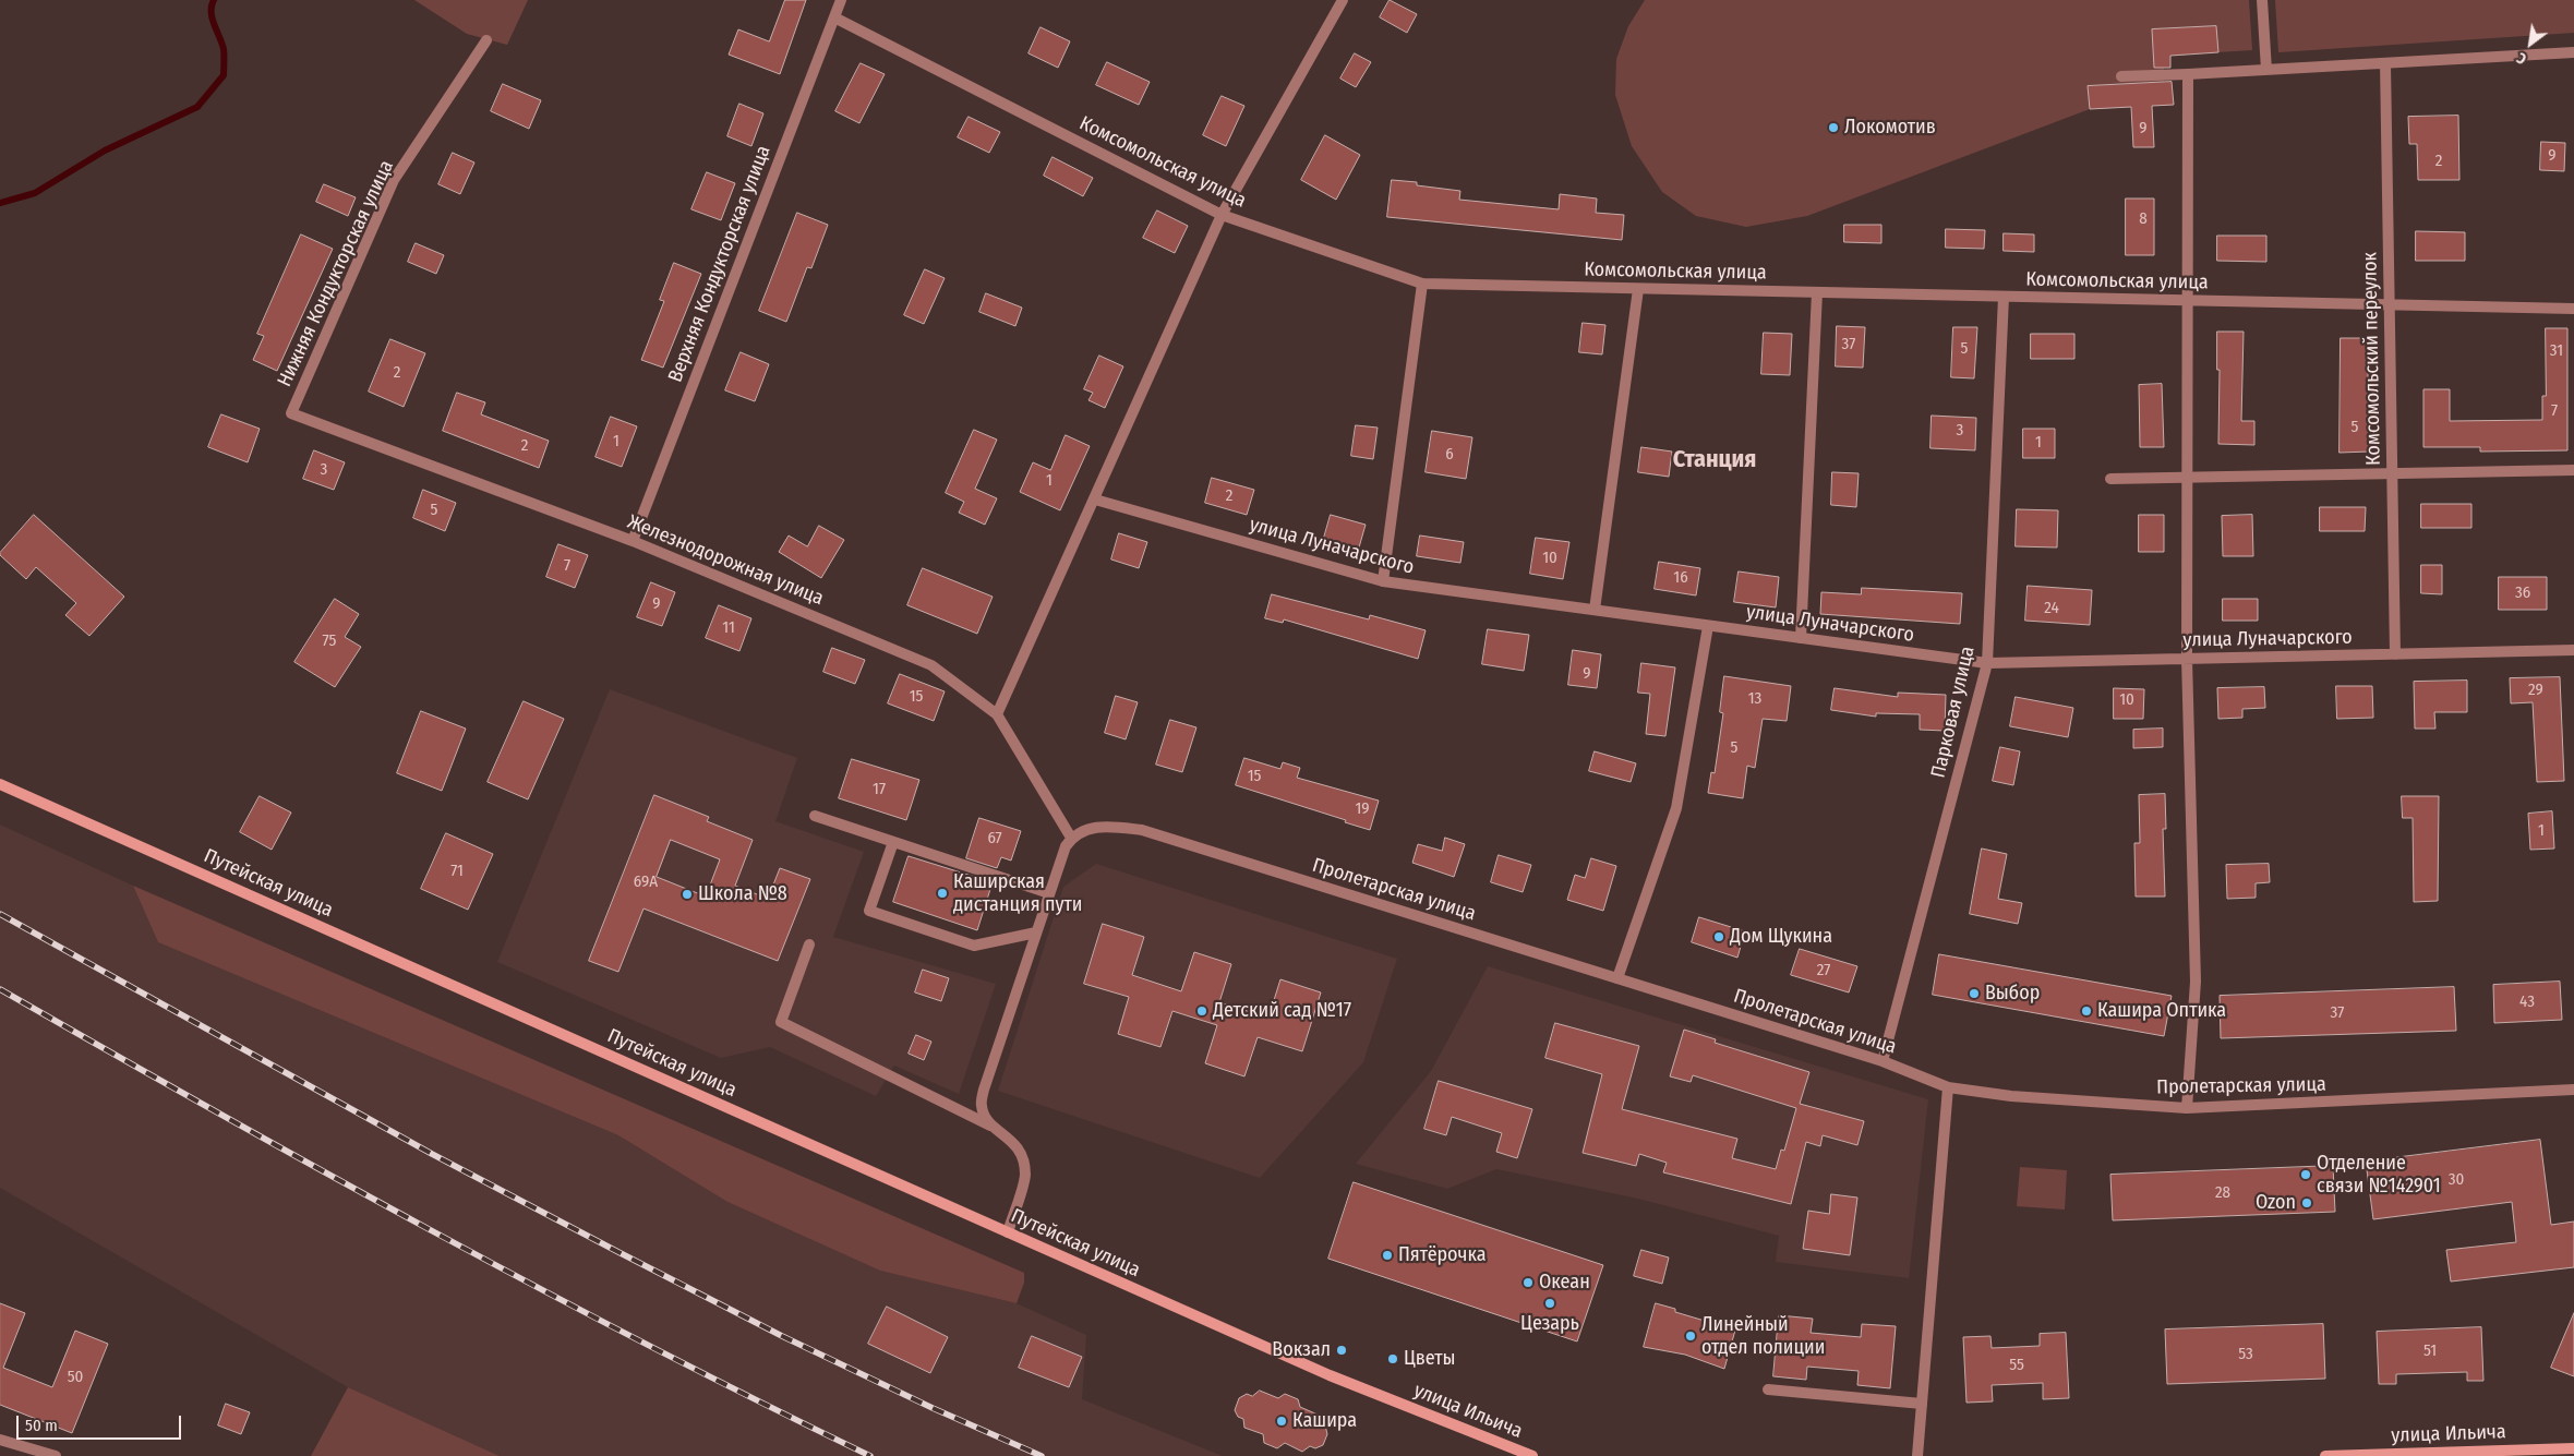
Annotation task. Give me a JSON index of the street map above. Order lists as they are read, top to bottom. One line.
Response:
{"streets":{"main road":["Путейская улица","улица Ильича"],"street":["Комсомольская улица","Верхняя Кондукторская улица","Нижняя Кондукторская улица","Комсомольский переулок","улица Луначарского","Железнодорожная улица","Парковая улица","Пролетарская улица"]},"crossings":[["Комсомольская улица","Верхняя Кондукторская улица"],["Комсомольская улица","Комсомольский переулок"],["Комсомольская улица","Парковая улица"],["Верхняя Кондукторская улица","Железнодорожная улица"],["Нижняя Кондукторская улица","Железнодорожная улица"],["Комсомольский переулок","улица Луначарского"],["улица Луначарского","Парковая улица"],["Железнодорожная улица","Пролетарская улица"],["Парковая улица","Пролетарская улица"],["Путейская улица","улица Ильича"]],"districts":["Станция"],"places":["Локомотив","Каширская дистанция пути","Школа №8","Дом Щукина","Выбор","Детский сад №17","Кашира Оптика","Отделение связи №142901","Ozon","Пятёрочка","Океан","Цезарь","Линейный отдел полиции","Вокзал","Цветы","Кашира"],"house_numbers":["9","9","2","8","37","5","31","2","7","5","3","1","1","2","6","3","1","2","5","10","7","16","36","9","24","11","75","9","29","15","13","10","5","15","17","19","1","67","71","69А","27","43","37","30","28","51","53","55","50"],"scale_bar":"50 m","north":"bottom left"}
